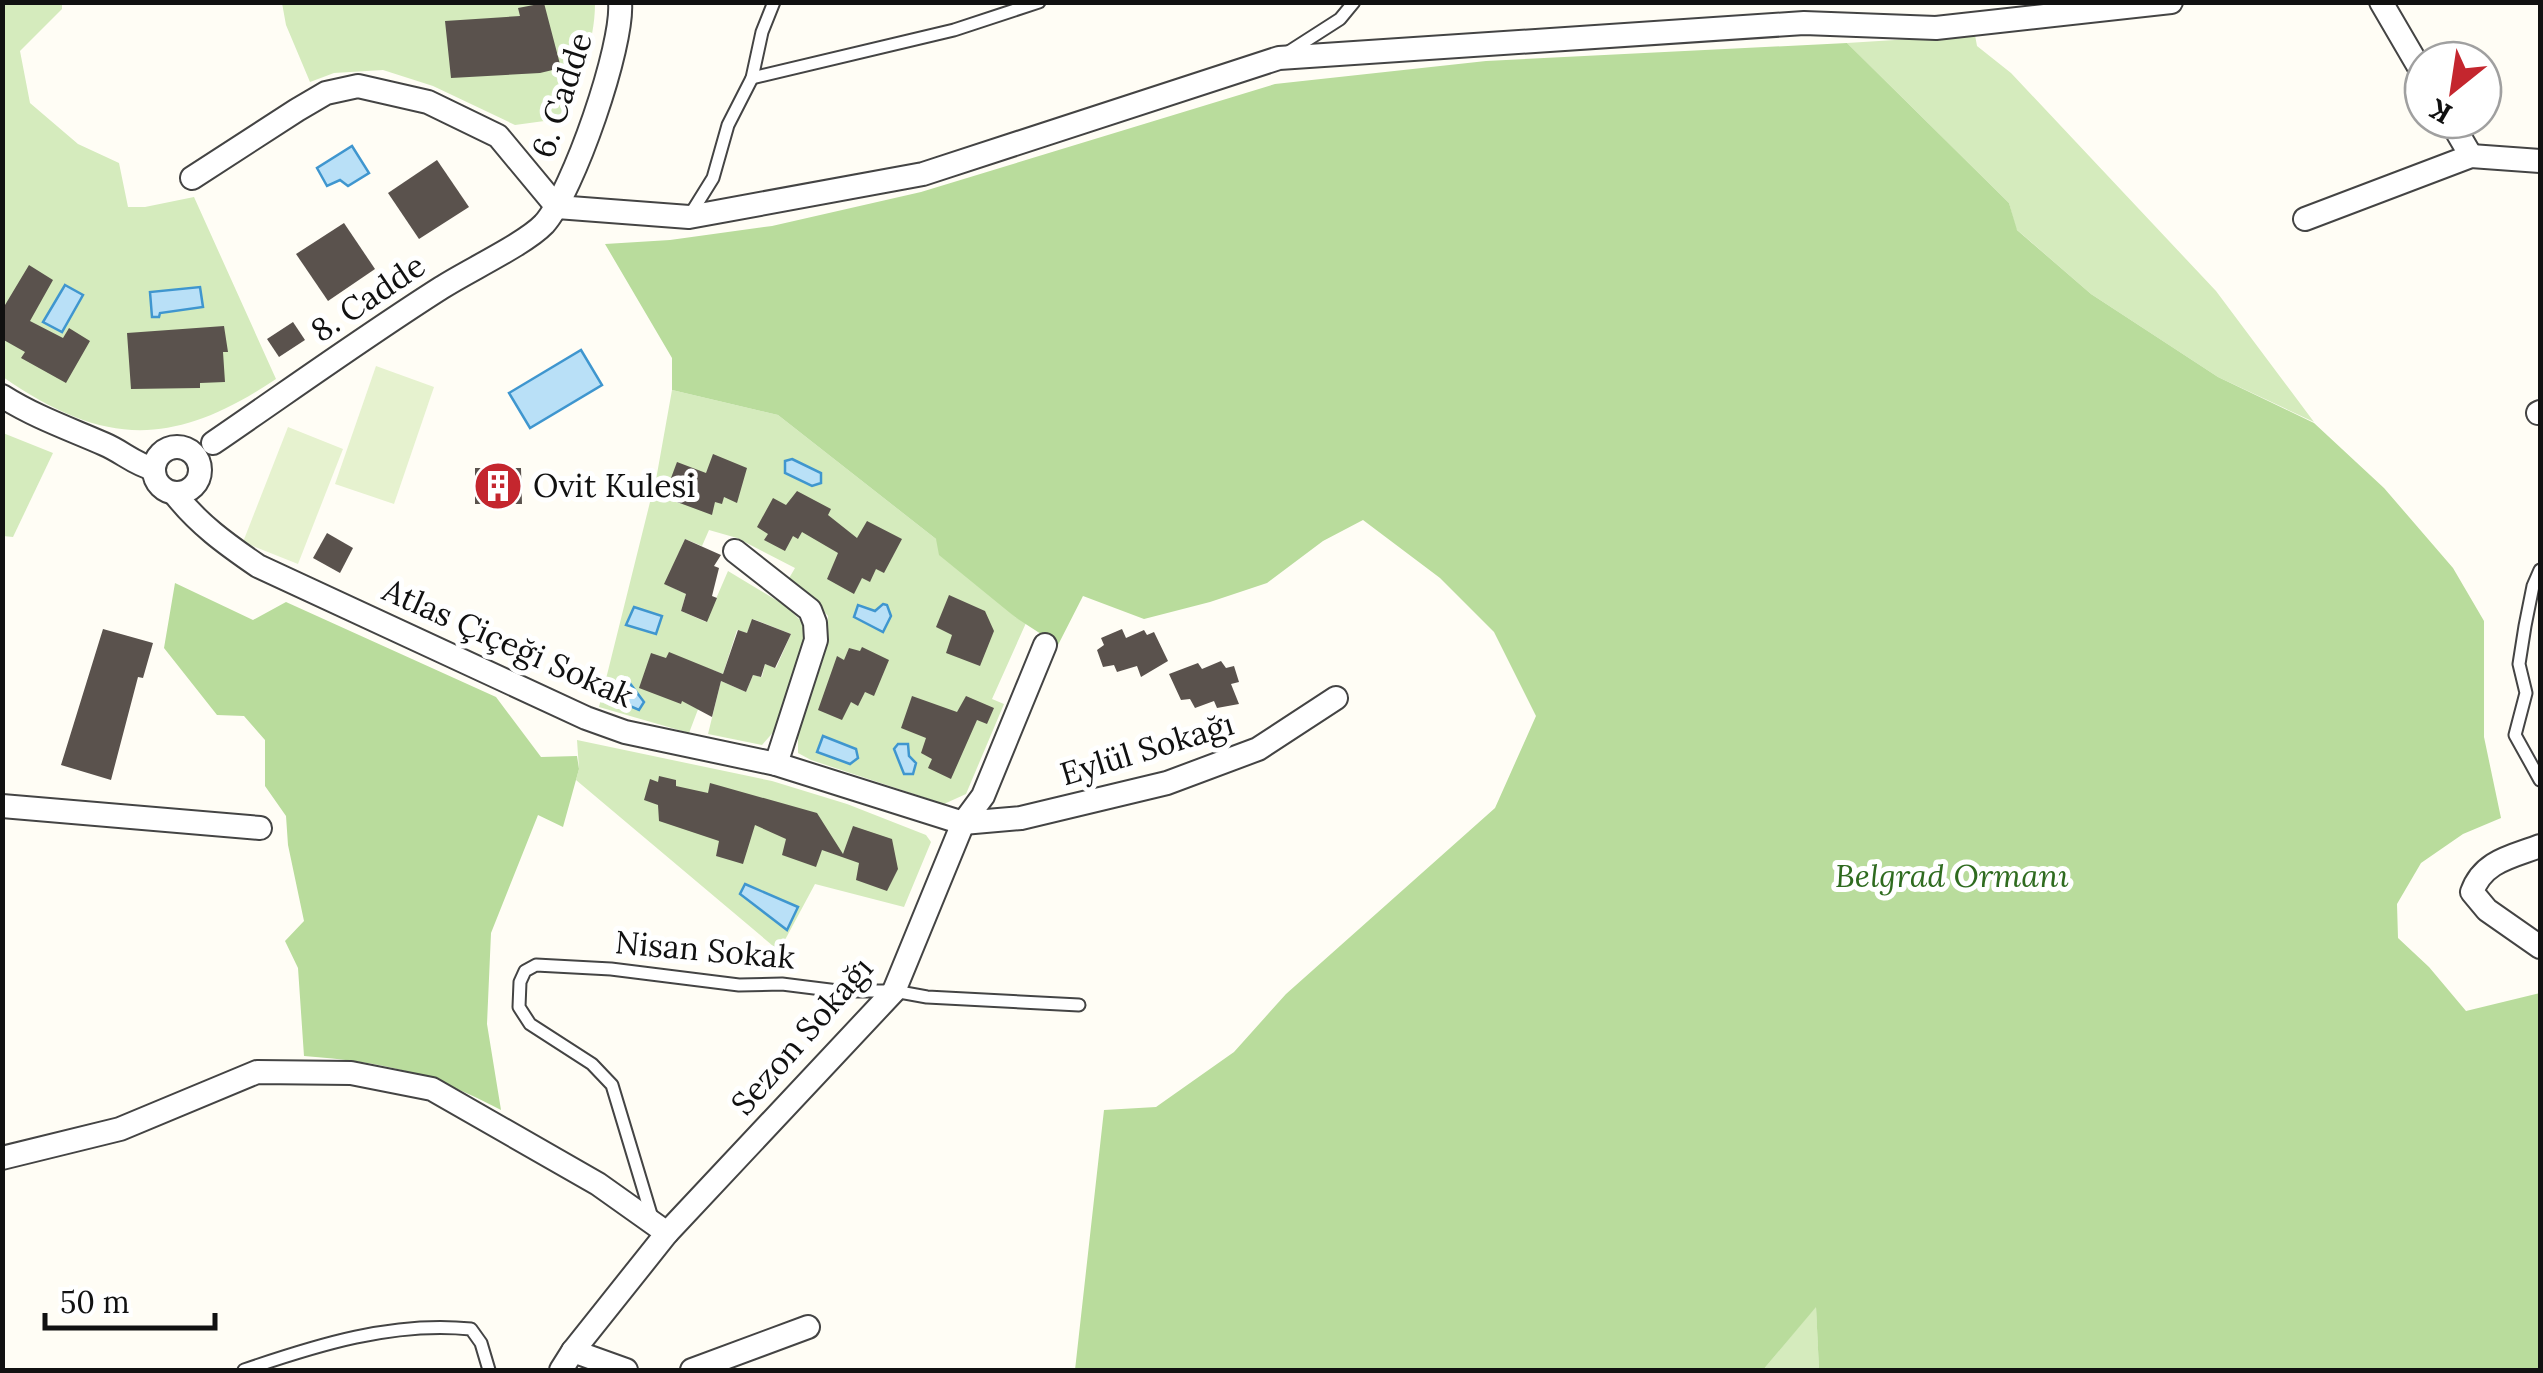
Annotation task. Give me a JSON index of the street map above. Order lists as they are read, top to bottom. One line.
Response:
{"streets":{"street":["6. Cadde","8. Cadde","Atlas Çiçeği Sokak","Eylül Sokağı","Sezon Sokağı"],"lane":["Nisan Sokak"]},"crossings":[["6. Cadde","8. Cadde"],["Atlas Çiçeği Sokak","Eylül Sokağı"],["Atlas Çiçeği Sokak","Sezon Sokağı"],["Eylül Sokağı","Sezon Sokağı"],["Nisan Sokak","Sezon Sokağı"]],"parks":["Belgrad Ormanı"],"places":{"building":["Ovit Kulesi"]},"scale_bar":"50 m","north":"bottom left"}
